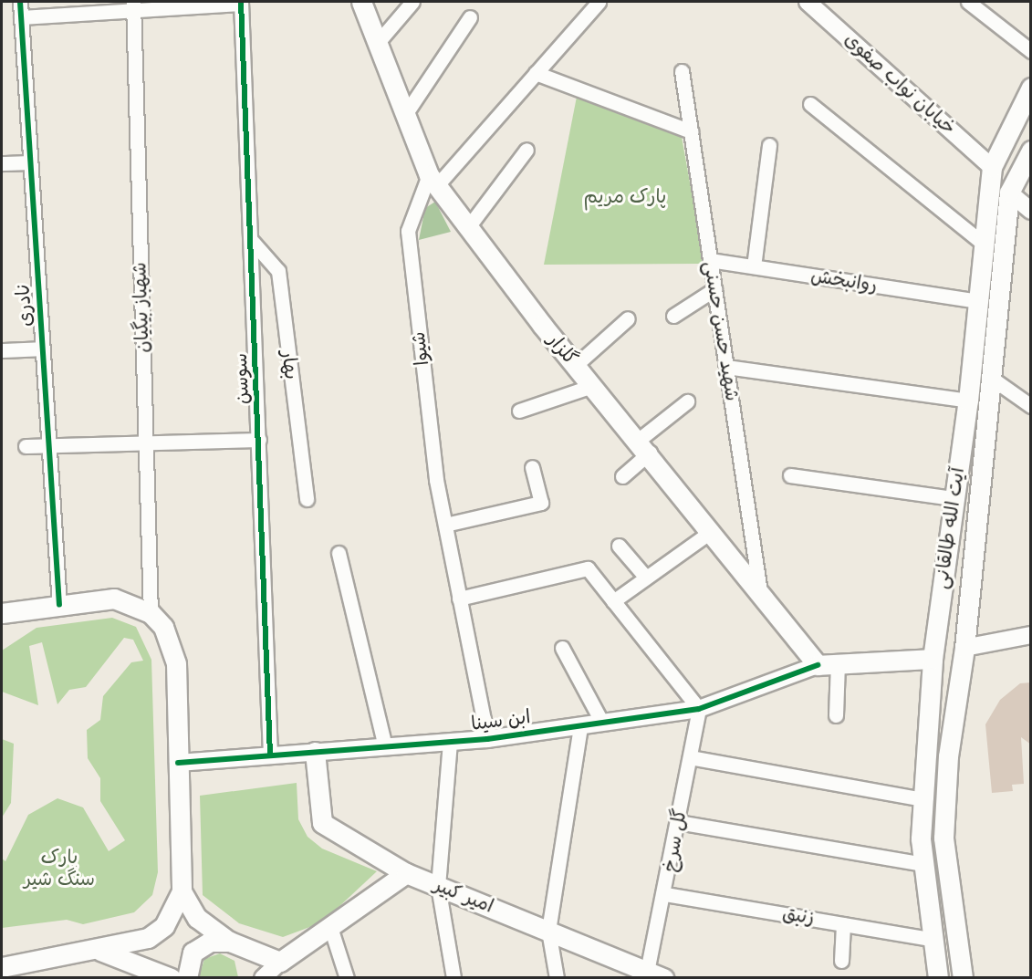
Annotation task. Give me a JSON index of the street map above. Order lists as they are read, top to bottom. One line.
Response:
{"streets":{"main road":["گلزار","آیت الله طالقانی","ابن سینا","امیر کبیر"],"street":["خیابان نواب صفوی","روانبخش","نادری","شهباز بیگیان","شهید حسن حسنی","شیوا","بهار","سوسن","گل سرخ","زنبق"]},"crossings":[["خیابان نواب صفوی","آیت الله طالقانی"],["روانبخش","شهید حسن حسنی"],["روانبخش","آیت الله طالقانی"],["شهید حسن حسنی","گلزار"],["شیوا","گلزار"],["شیوا","ابن سینا"],["گلزار","ابن سینا"],["بهار","سوسن"],["سوسن","ابن سینا"],["آیت الله طالقانی","ابن سینا"],["آیت الله طالقانی","زنبق"],["ابن سینا","گل سرخ"],["ابن سینا","امیر کبیر"],["گل سرخ","امیر کبیر"],["گل سرخ","زنبق"]],"parks":["پارک مریم","پارک سنگ شیر"]}
